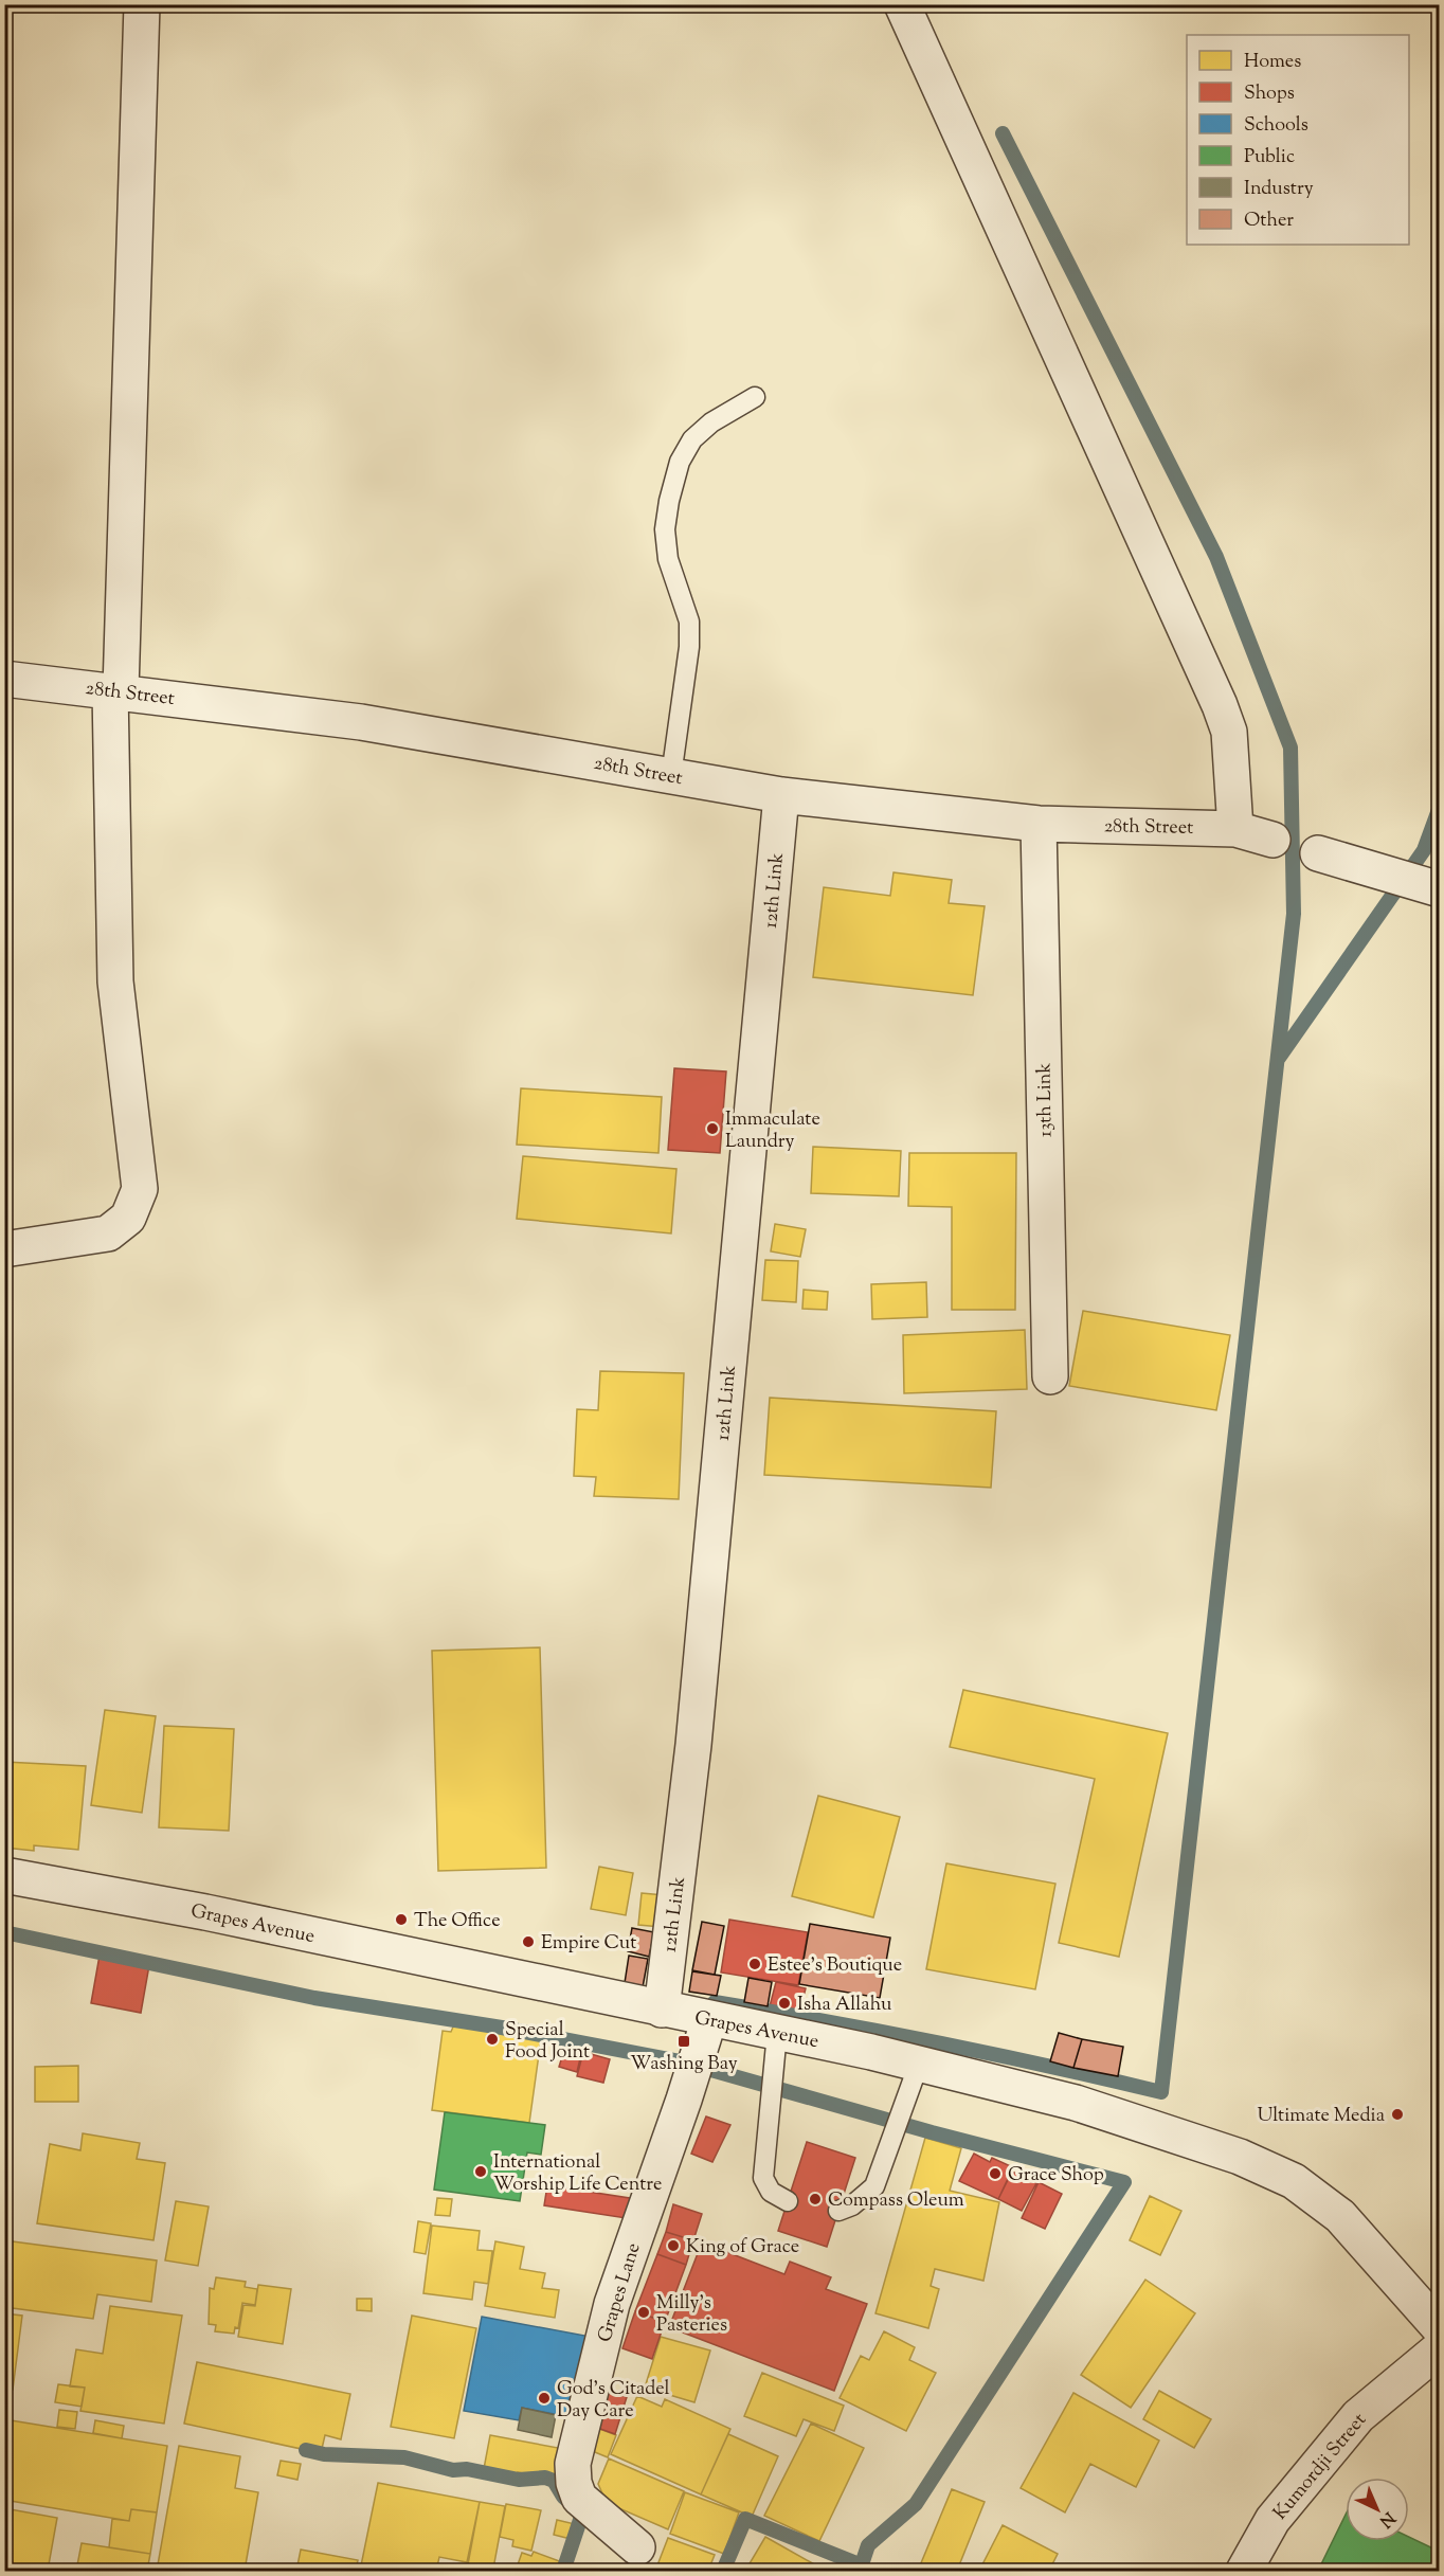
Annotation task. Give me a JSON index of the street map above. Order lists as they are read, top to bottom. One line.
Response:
{"streets":{"street":["28th Street","12th Link","13th Link","Grapes Avenue","Grapes Lane","Kumordji Street"]},"crossings":[["28th Street","12th Link"],["28th Street","13th Link"],["12th Link","Grapes Avenue"],["Grapes Avenue","Grapes Lane"]],"places":{"other":["Immaculate Laundry","The Office","Empire Cut","Estee's Boutique","Isha Allahu","Special Food Joint","Ultimate Media","International Worship Life Centre","Grace Shop","Compass Oleum","King of Grace","Milly's Pasteries","God's Citadel Day Care"],"transit":["Washing Bay"]},"legend":["Homes","Shops","Schools","Public","Industry","Other"],"north":"bottom right"}
